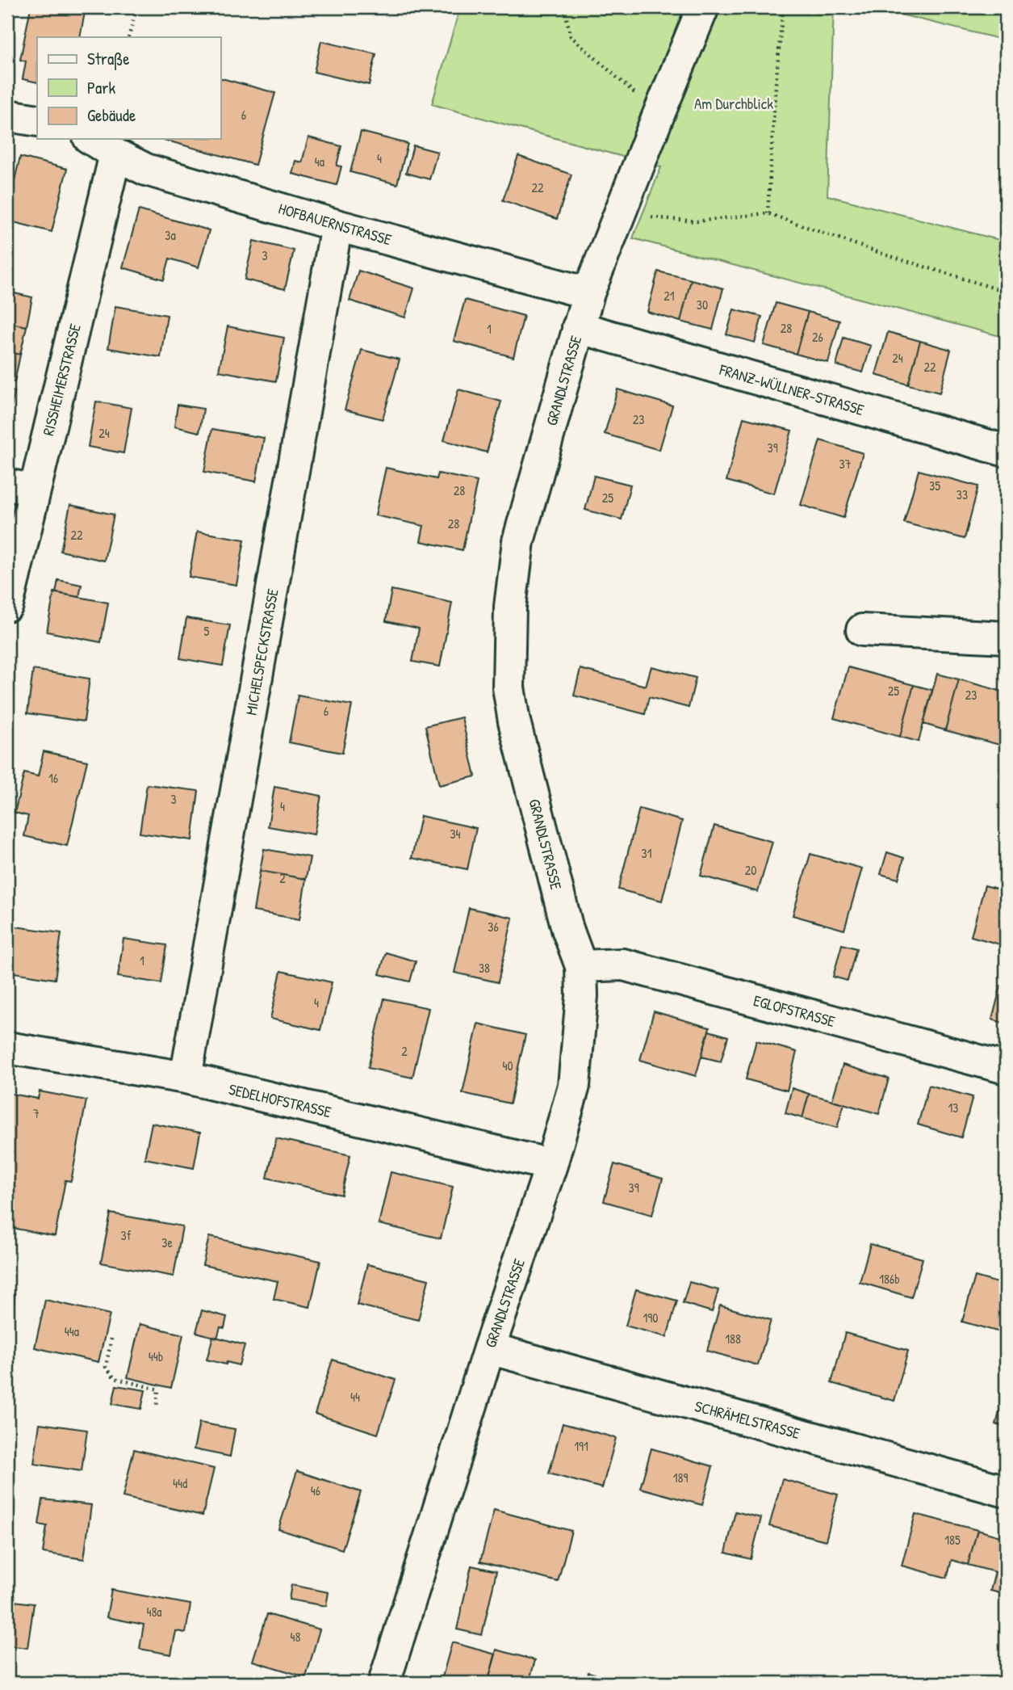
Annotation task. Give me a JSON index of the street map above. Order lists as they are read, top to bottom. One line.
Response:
{"streets":{"street":["HOFBAUERNSTRASSE","RISSHEIMERSTRASSE","GRANDLSTRASSE","FRANZ-WÜLLNER-STRASSE","MICHELSPECKSTRASSE","EGLOFSTRASSE","SEDELHOFSTRASSE","SCHRÄMELSTRASSE"]},"crossings":[["HOFBAUERNSTRASSE","RISSHEIMERSTRASSE"],["HOFBAUERNSTRASSE","GRANDLSTRASSE"],["HOFBAUERNSTRASSE","MICHELSPECKSTRASSE"],["GRANDLSTRASSE","FRANZ-WÜLLNER-STRASSE"],["GRANDLSTRASSE","EGLOFSTRASSE"],["GRANDLSTRASSE","SEDELHOFSTRASSE"],["GRANDLSTRASSE","SCHRÄMELSTRASSE"],["MICHELSPECKSTRASSE","SEDELHOFSTRASSE"]],"parks":["Am Durchblick"],"house_numbers":["6","4","4a","22","3a","3","21","30","28","1","26","24","22","23","24","39","37","35","28","33","25","28","22","5","25","23","6","16","3","4","34","31","20","2","36","1","38","4","2","40","13","7","39","3f","3e","186b","190","44a","188","44b","44","191","189","44d","46","185","48a","48"],"legend":["Straße","Park","Gebäude"]}
